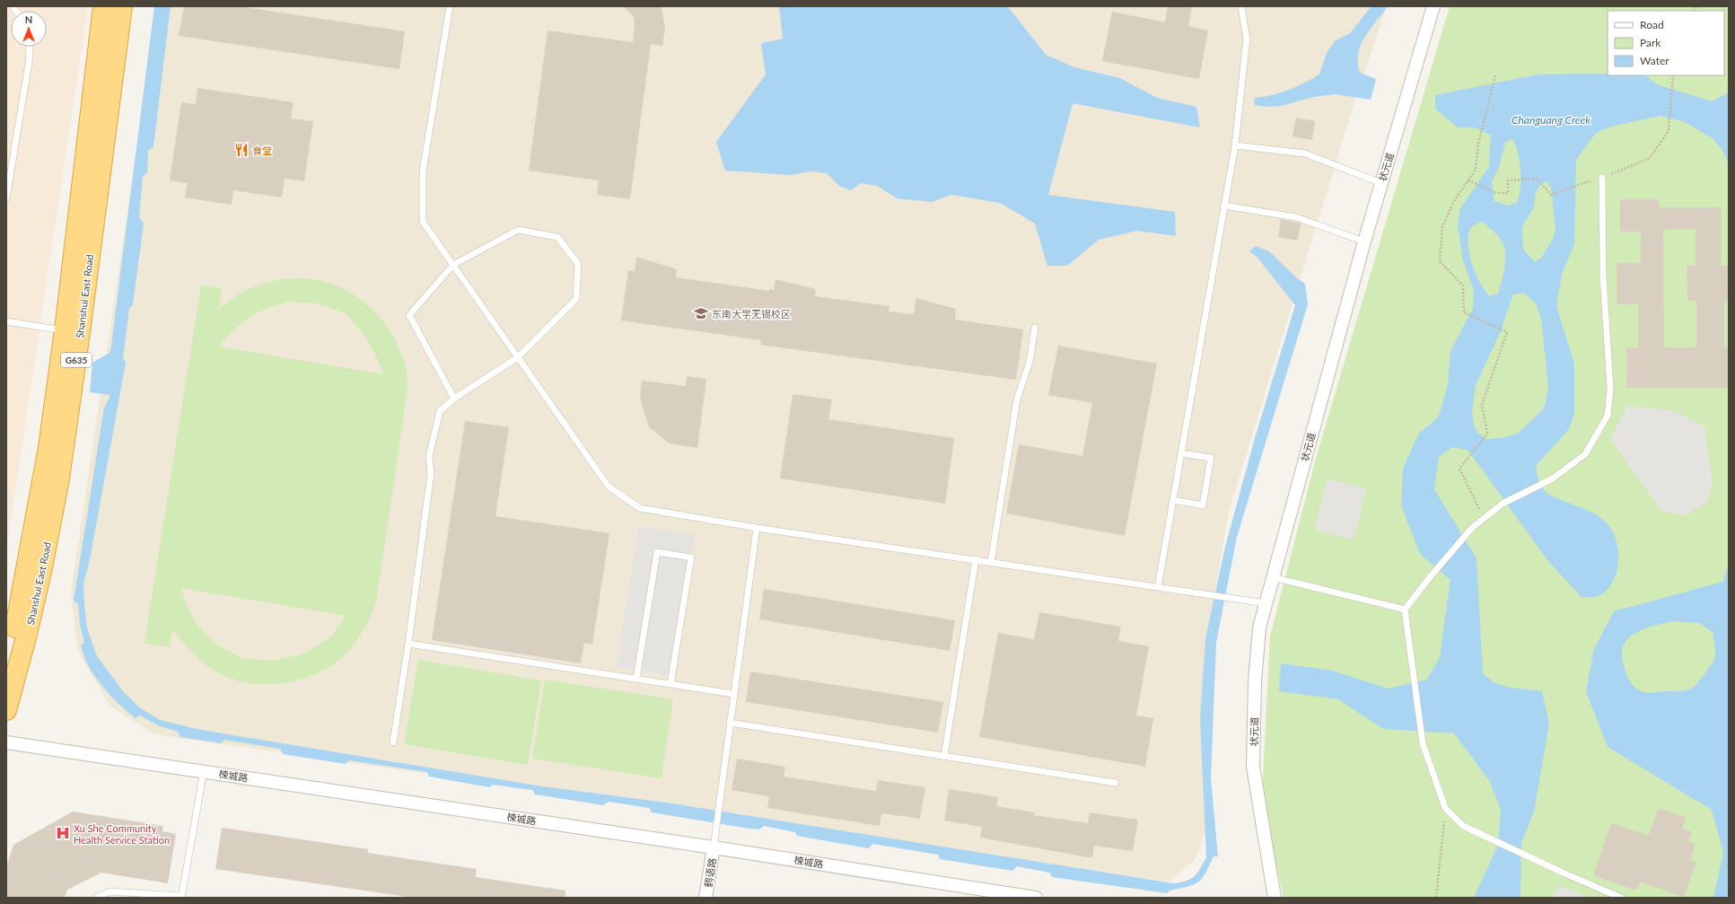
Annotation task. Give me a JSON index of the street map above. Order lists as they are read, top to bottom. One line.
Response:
{"streets":{"highway":["Shanshui East Road","G635"],"street":["状元道","楝城路","鹤语路"]},"crossings":[["楝城路","鹤语路"]],"water":["Changuang Creek"],"places":{"restaurant":["食堂"],"school or university":["东南大学无锡校区"],"hospital":["Xu She Community Health Service Station"]},"legend":["Road","Park","Water"],"north":"top"}
